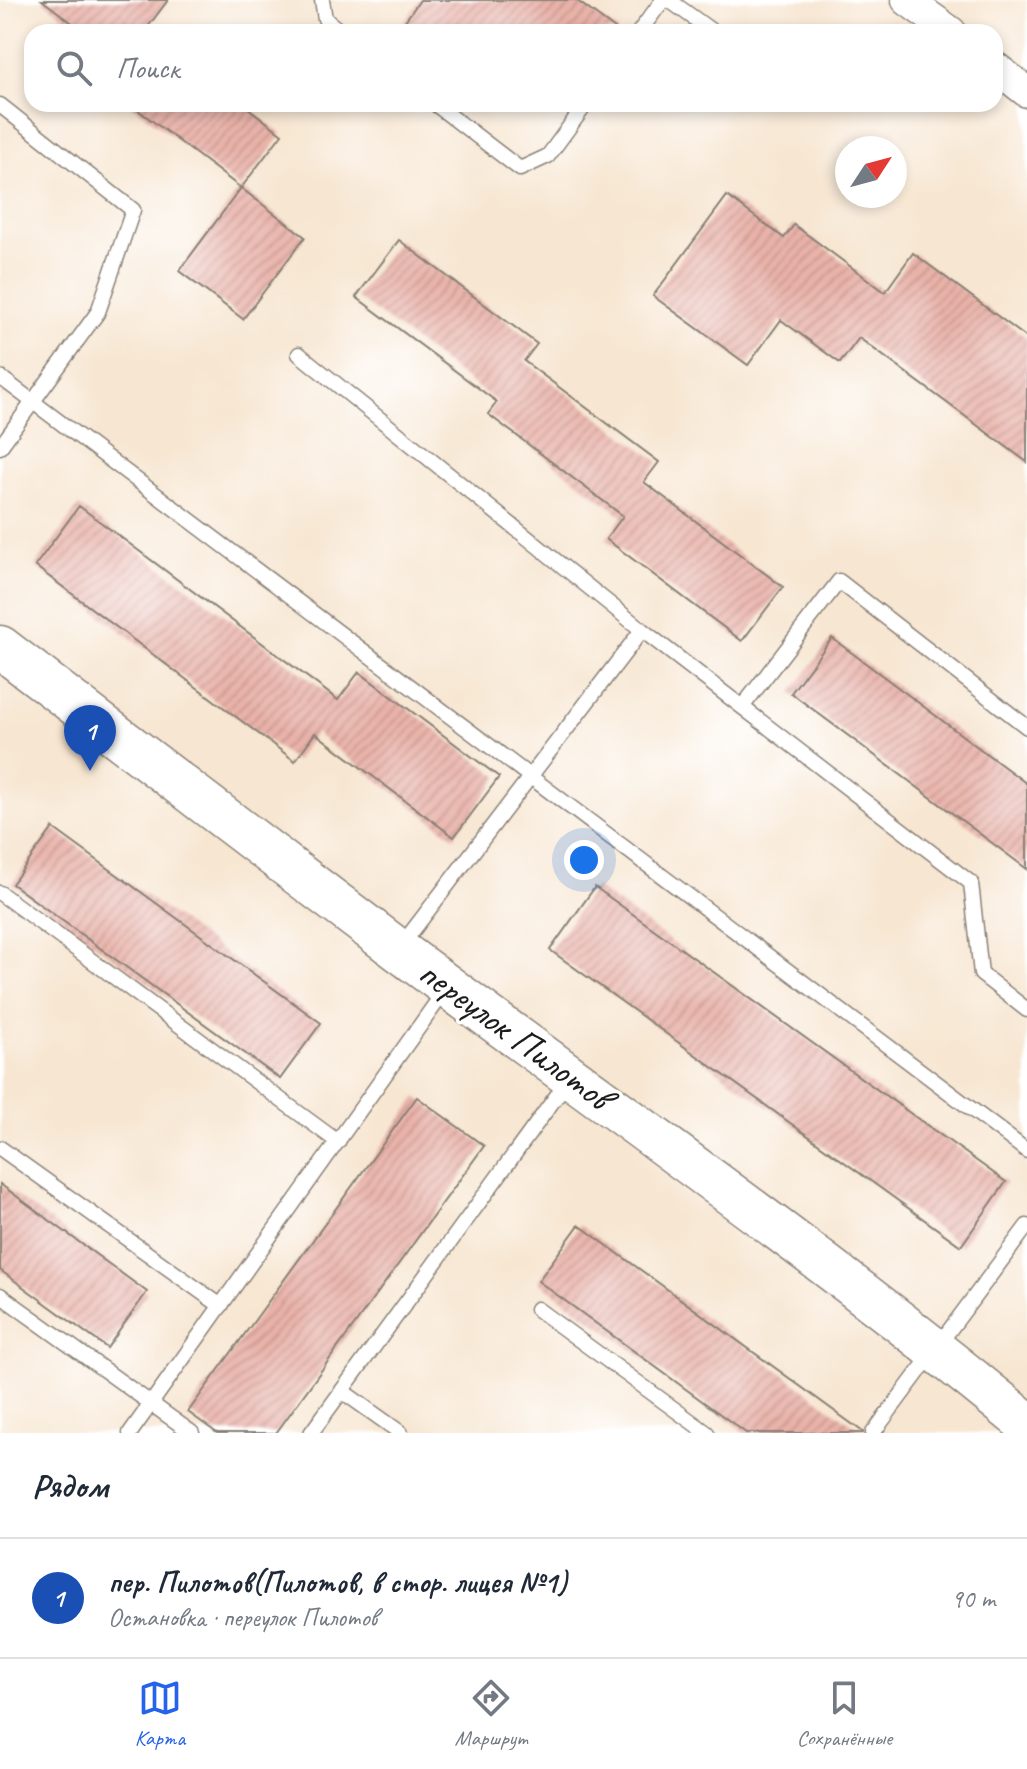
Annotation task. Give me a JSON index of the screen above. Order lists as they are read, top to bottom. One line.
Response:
{"streets":{"main road":["переулок Пилотов"]},"north":"top right","page":{"search":"Поиск","pins":"1","heading":"Рядом","list":[{"mark":"1","name":"пер. Пилотов(Пилотов, в стор. лицея №1)","note":"Остановка · переулок Пилотов","value":"90 m"}],"nav":["Карта","Маршрут","Сохранённые"]}}
